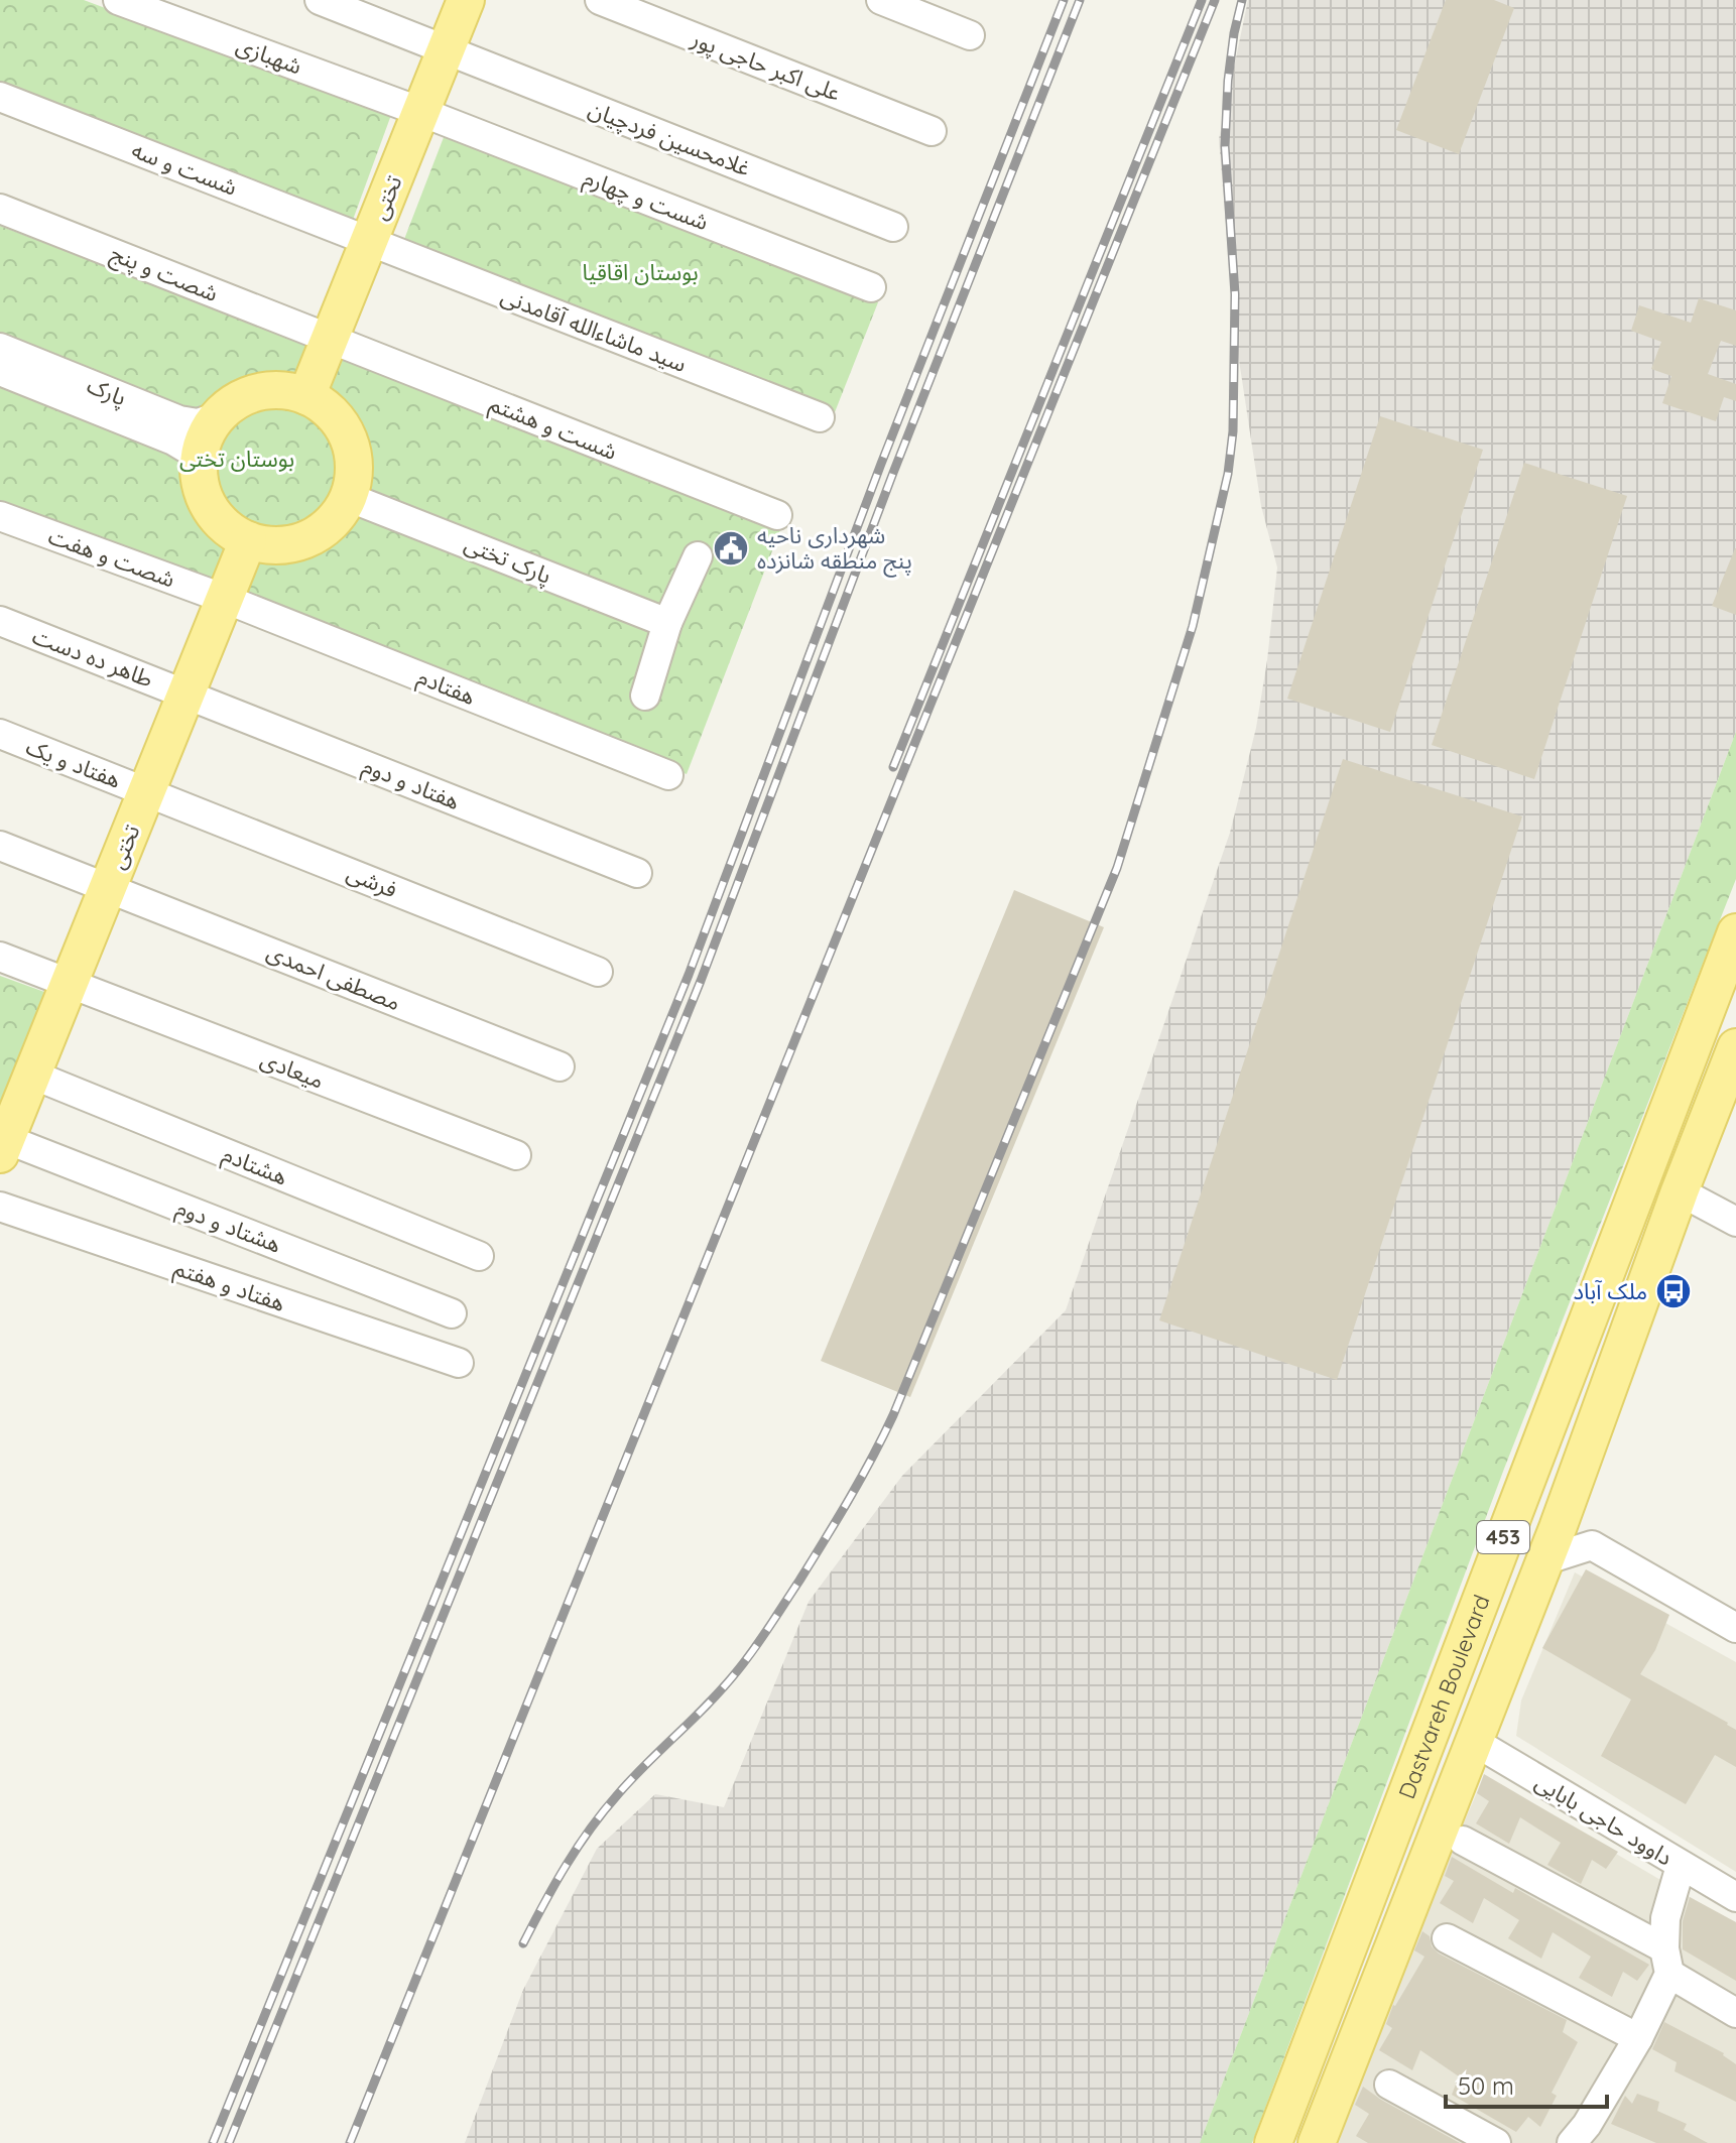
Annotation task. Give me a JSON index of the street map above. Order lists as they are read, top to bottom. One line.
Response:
{"streets":{"main road":["تختی","453","Dastvareh Boulevard"],"street":["شهبازی","علی اکبر حاجی پور","غلامحسین فردچیان","شست و سه","شست و چهارم","شصت و پنج","سید ماشاءالله آقامدنی","پارک","شست و هشتم","شصت و هفت","پارک تختی","طاهر ده دست","هفتادم","هفتاد و یک","هفتاد و دوم","فرشی","مصطفی احمدی","میعادی","هشتادم","هشتاد و دوم","هفتاد و هفتم","داوود حاجی بابایی"]},"crossings":[["شهبازی","تختی"],["شهبازی","شست و چهارم"],["غلامحسین فردچیان","تختی"],["شست و سه","تختی"],["شست و سه","سید ماشاءالله آقامدنی"],["تختی","شست و چهارم"],["تختی","شصت و پنج"],["تختی","سید ماشاءالله آقامدنی"],["تختی","پارک"],["تختی","شست و هشتم"],["تختی","شصت و هفت"],["تختی","پارک تختی"],["تختی","طاهر ده دست"],["تختی","هفتادم"],["تختی","هفتاد و یک"],["تختی","هفتاد و دوم"],["تختی","فرشی"],["تختی","مصطفی احمدی"],["تختی","میعادی"],["تختی","هشتادم"],["تختی","هشتاد و دوم"],["شصت و پنج","شست و هشتم"],["پارک","پارک تختی"],["شصت و هفت","هفتادم"],["طاهر ده دست","هفتاد و دوم"],["هفتاد و یک","فرشی"],["Dastvareh Boulevard","داوود حاجی بابایی"]],"parks":["بوستان اقاقیا","بوستان تختی"],"places":{"public building":["شهرداری ناحیه پنج منطقه شانزده"],"bus stop":["ملک آباد"]},"scale_bar":"50 m"}
